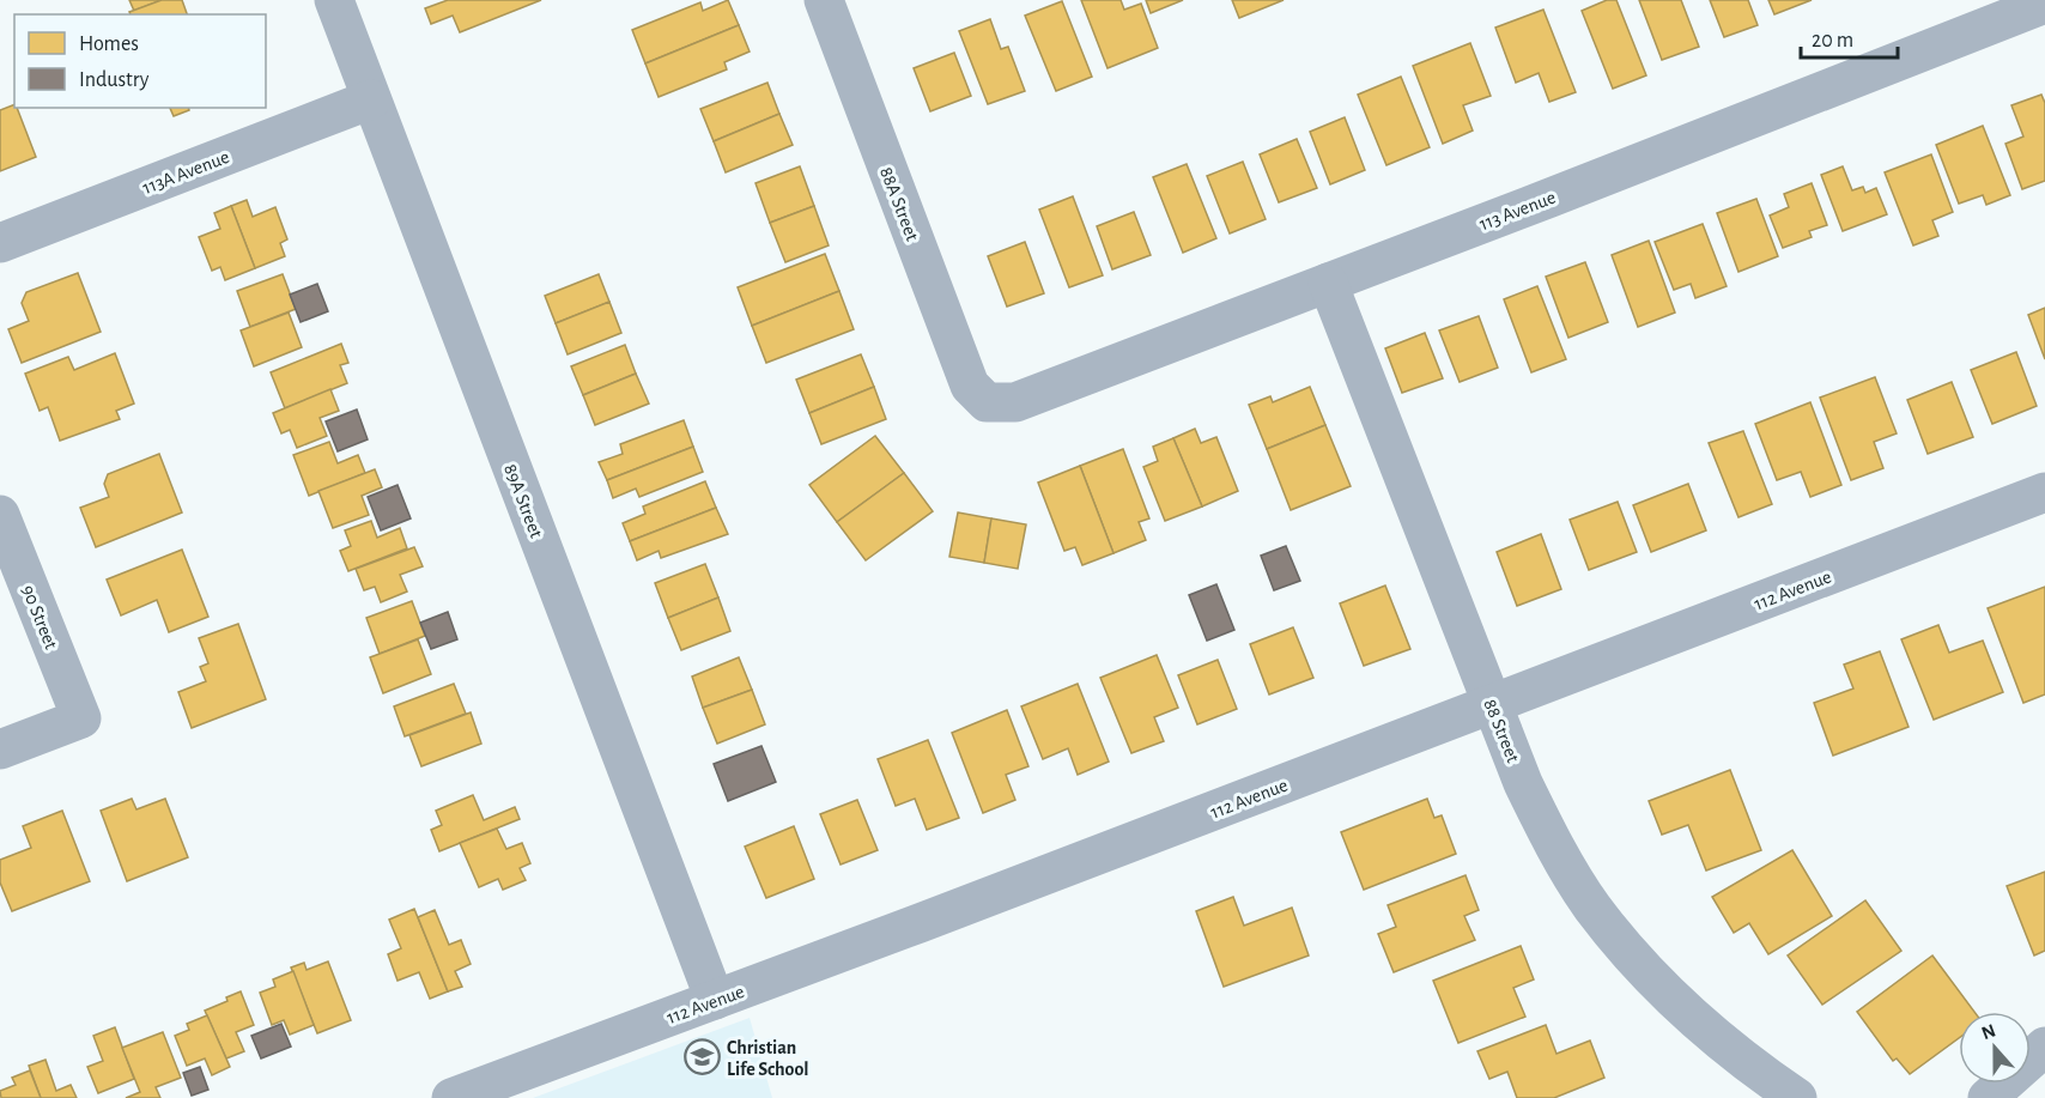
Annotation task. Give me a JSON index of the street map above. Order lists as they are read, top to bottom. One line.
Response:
{"streets":{"street":["113A Avenue","88A Street","113 Avenue","89A Street","112 Avenue","90 Street","88 Street"]},"crossings":[["113A Avenue","89A Street"],["88A Street","113 Avenue"],["113 Avenue","88 Street"],["89A Street","112 Avenue"],["112 Avenue","88 Street"]],"places":{"school or university":["Christian Life School"]},"legend":["Homes","Industry"],"scale_bar":"20 m","north":"top"}
